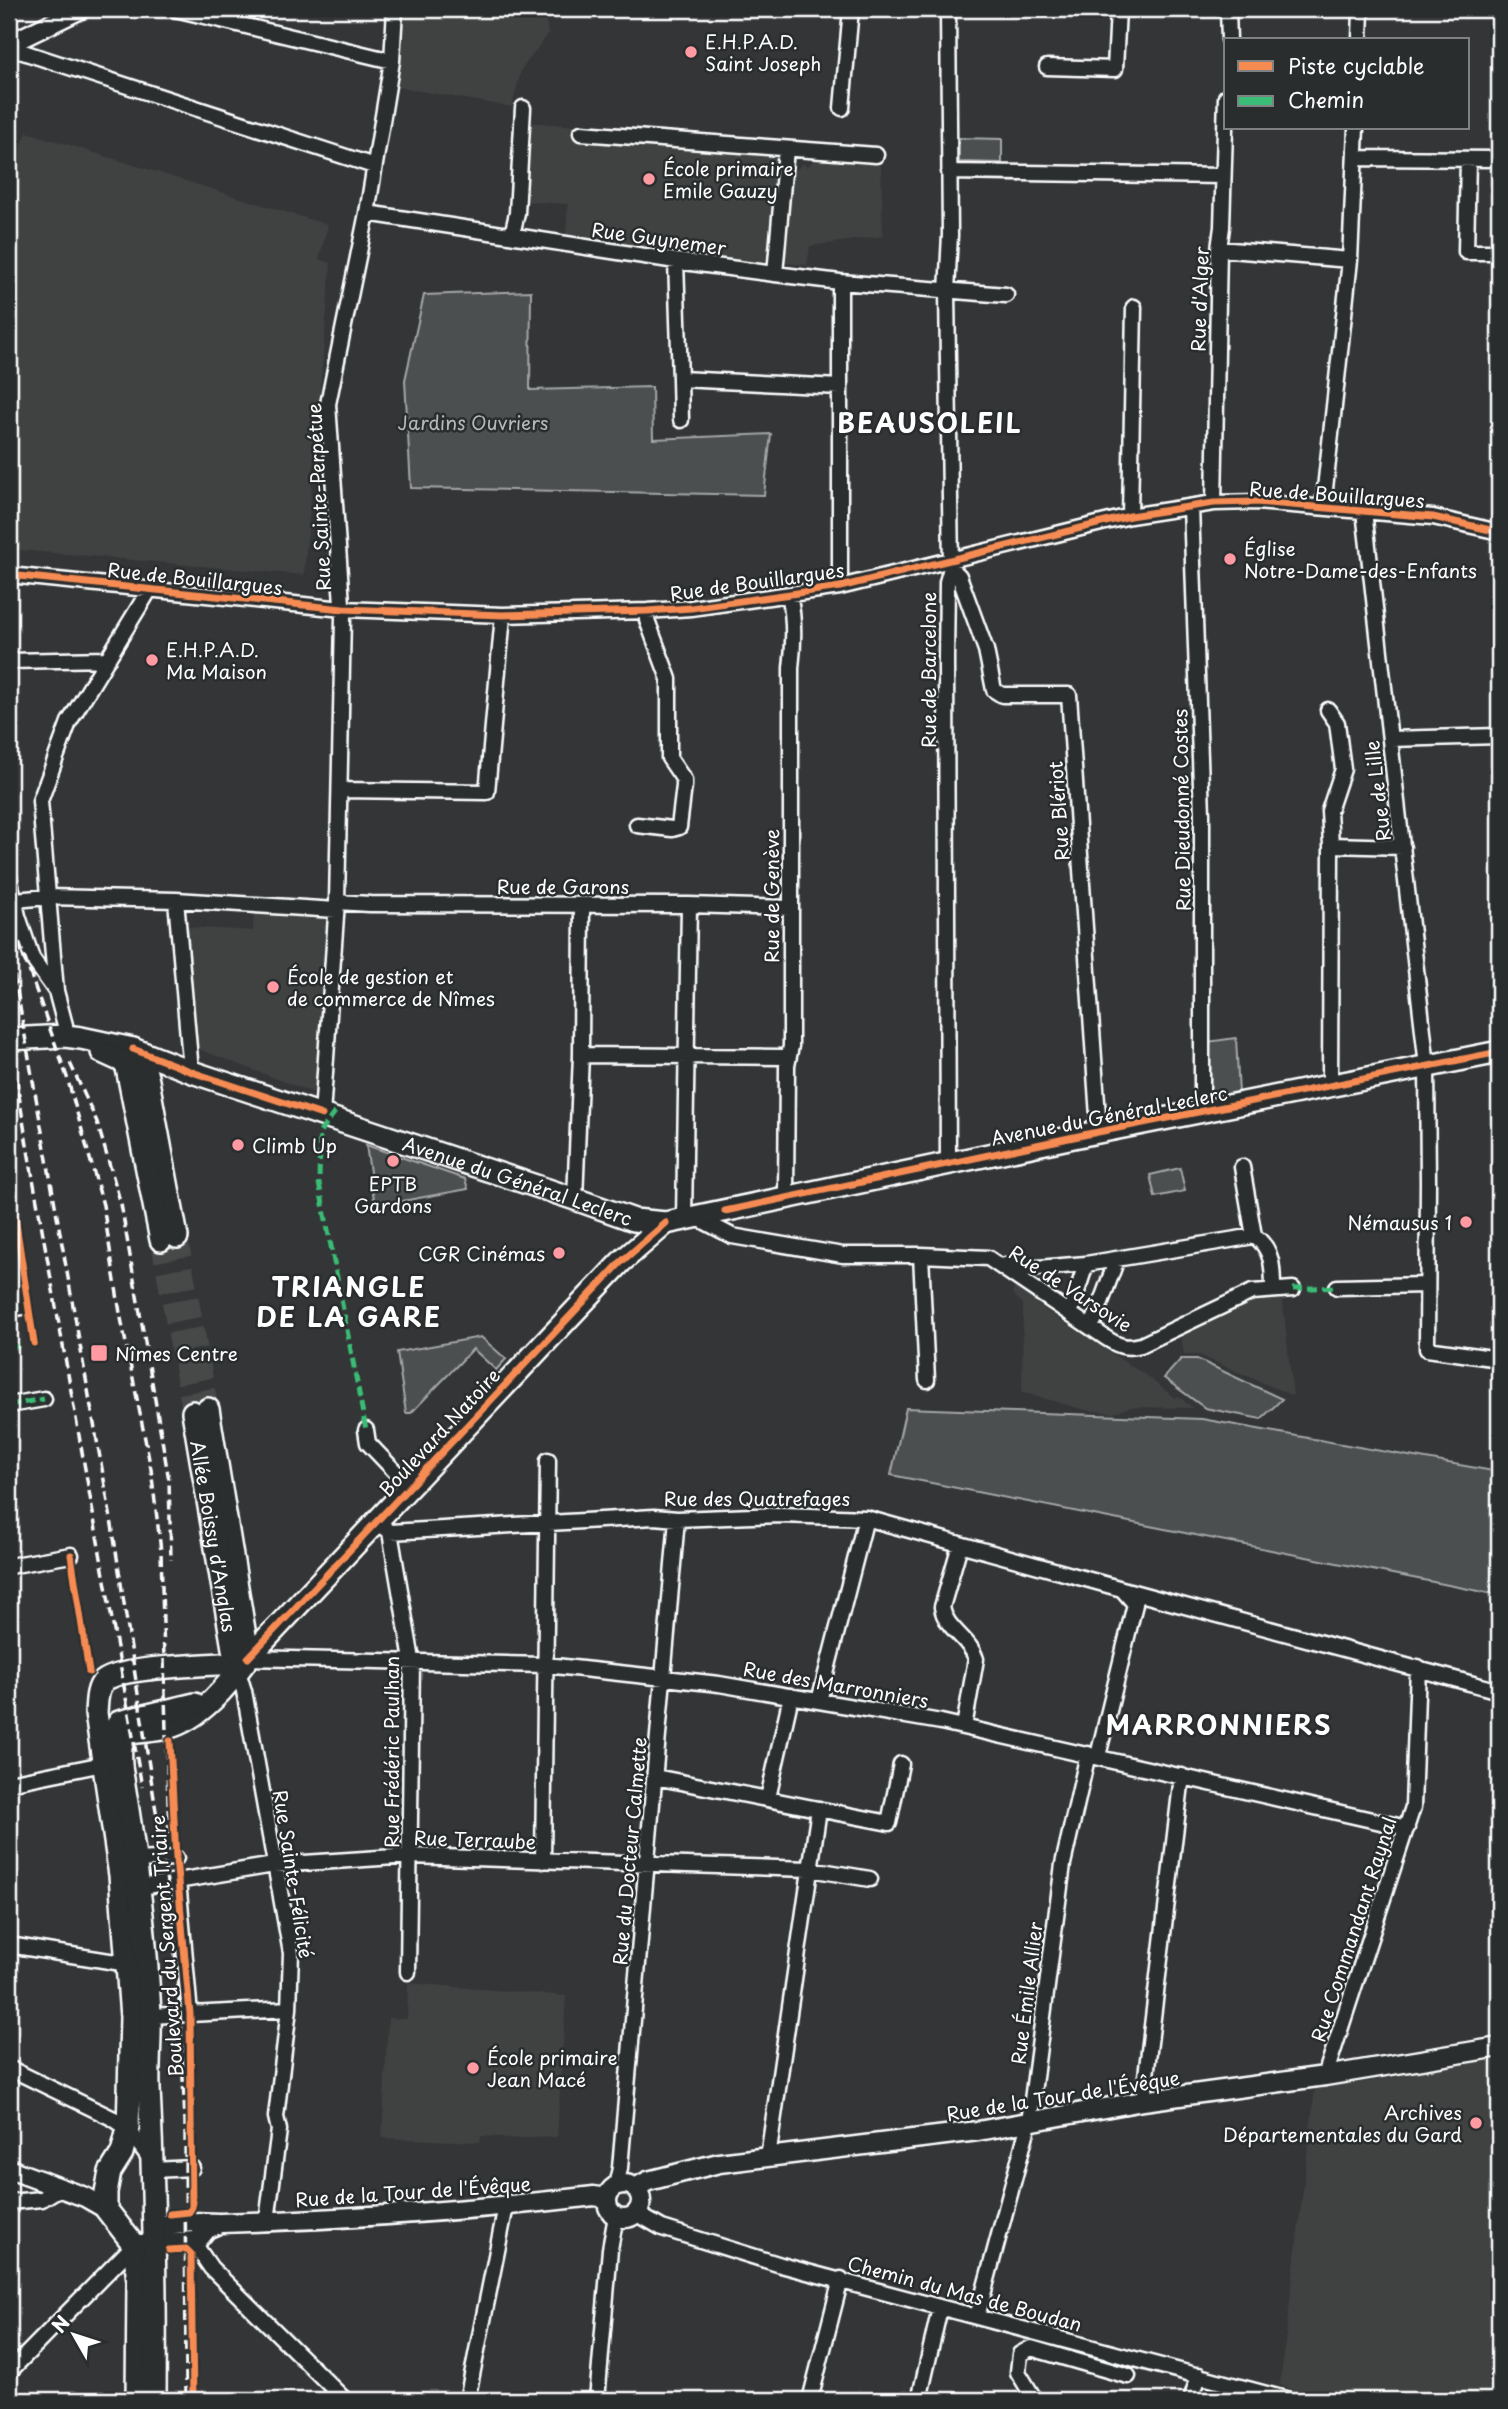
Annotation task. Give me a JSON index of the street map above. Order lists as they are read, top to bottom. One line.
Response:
{"streets":{"main road":["Avenue du Général Leclerc","Boulevard Natoire","Allée Boissy d'Anglas","Boulevard du Sergent Triaire"],"street":["Rue Guynemer","Rue d'Alger","Rue de Bouillargues","Rue Sainte-Perpétue","Rue de Barcelone","Rue de Lille","Rue Dieudonné Costes","Rue Blériot","Rue de Garons","Rue de Genève","Rue de Varsovie","Rue des Quatrefages","Rue des Marronniers","Rue Frédéric Paulhan","Rue Terraube","Rue du Docteur Calmette","Rue Sainte-Félicité","Rue Commandant Raynal","Rue Émile Allier","Rue de la Tour de l'Évêque","Chemin du Mas de Boudan"]},"crossings":[["Rue Guynemer","Rue Sainte-Perpétue"],["Rue Guynemer","Rue de Barcelone"],["Rue d'Alger","Rue de Bouillargues"],["Rue de Bouillargues","Rue Sainte-Perpétue"],["Rue de Bouillargues","Rue de Barcelone"],["Rue de Bouillargues","Rue de Lille"],["Rue de Bouillargues","Rue Dieudonné Costes"],["Rue de Bouillargues","Rue Blériot"],["Rue de Bouillargues","Rue de Genève"],["Rue Sainte-Perpétue","Rue de Garons"],["Rue Sainte-Perpétue","Avenue du Général Leclerc"],["Rue de Barcelone","Rue Blériot"],["Rue de Barcelone","Avenue du Général Leclerc"],["Rue de Lille","Avenue du Général Leclerc"],["Rue Dieudonné Costes","Avenue du Général Leclerc"],["Rue Blériot","Avenue du Général Leclerc"],["Rue de Garons","Rue de Genève"],["Rue de Genève","Avenue du Général Leclerc"],["Avenue du Général Leclerc","Rue de Varsovie"],["Avenue du Général Leclerc","Boulevard Natoire"],["Rue de Varsovie","Boulevard Natoire"],["Boulevard Natoire","Rue des Quatrefages"],["Boulevard Natoire","Allée Boissy d'Anglas"],["Boulevard Natoire","Rue des Marronniers"],["Boulevard Natoire","Rue Frédéric Paulhan"],["Boulevard Natoire","Rue Sainte-Félicité"],["Boulevard Natoire","Boulevard du Sergent Triaire"],["Rue des Quatrefages","Rue Frédéric Paulhan"],["Rue des Quatrefages","Rue du Docteur Calmette"],["Rue des Quatrefages","Rue Commandant Raynal"],["Allée Boissy d'Anglas","Rue des Marronniers"],["Allée Boissy d'Anglas","Rue Sainte-Félicité"],["Allée Boissy d'Anglas","Boulevard du Sergent Triaire"],["Rue des Marronniers","Rue Frédéric Paulhan"],["Rue des Marronniers","Rue du Docteur Calmette"],["Rue des Marronniers","Rue Sainte-Félicité"],["Rue des Marronniers","Rue Commandant Raynal"],["Rue des Marronniers","Boulevard du Sergent Triaire"],["Rue des Marronniers","Rue Émile Allier"],["Rue Frédéric Paulhan","Rue Terraube"],["Rue Terraube","Rue du Docteur Calmette"],["Rue Terraube","Rue Sainte-Félicité"],["Rue Terraube","Boulevard du Sergent Triaire"],["Rue du Docteur Calmette","Rue de la Tour de l'Évêque"],["Rue du Docteur Calmette","Chemin du Mas de Boudan"],["Rue Sainte-Félicité","Boulevard du Sergent Triaire"],["Rue Sainte-Félicité","Rue de la Tour de l'Évêque"],["Rue Commandant Raynal","Rue de la Tour de l'Évêque"],["Boulevard du Sergent Triaire","Rue de la Tour de l'Évêque"],["Rue Émile Allier","Rue de la Tour de l'Évêque"],["Rue Émile Allier","Chemin du Mas de Boudan"],["Rue de la Tour de l'Évêque","Chemin du Mas de Boudan"]],"districts":["BEAUSOLEIL","TRIANGLE DE LA GARE","MARRONNIERS"],"parks":["Jardins Ouvriers"],"places":{"other":["E.H.P.A.D. Saint Joseph","École primaire Emile Gauzy","Église Notre-Dame-des-Enfants","E.H.P.A.D. Ma Maison","École de gestion et de commerce de Nîmes","Climb Up","EPTB Gardons","Némausus 1","CGR Cinémas","École primaire Jean Macé","Archives Départementales du Gard"],"transit":["Nîmes Centre"]},"legend":["Piste cyclable","Chemin"],"north":"top left"}
